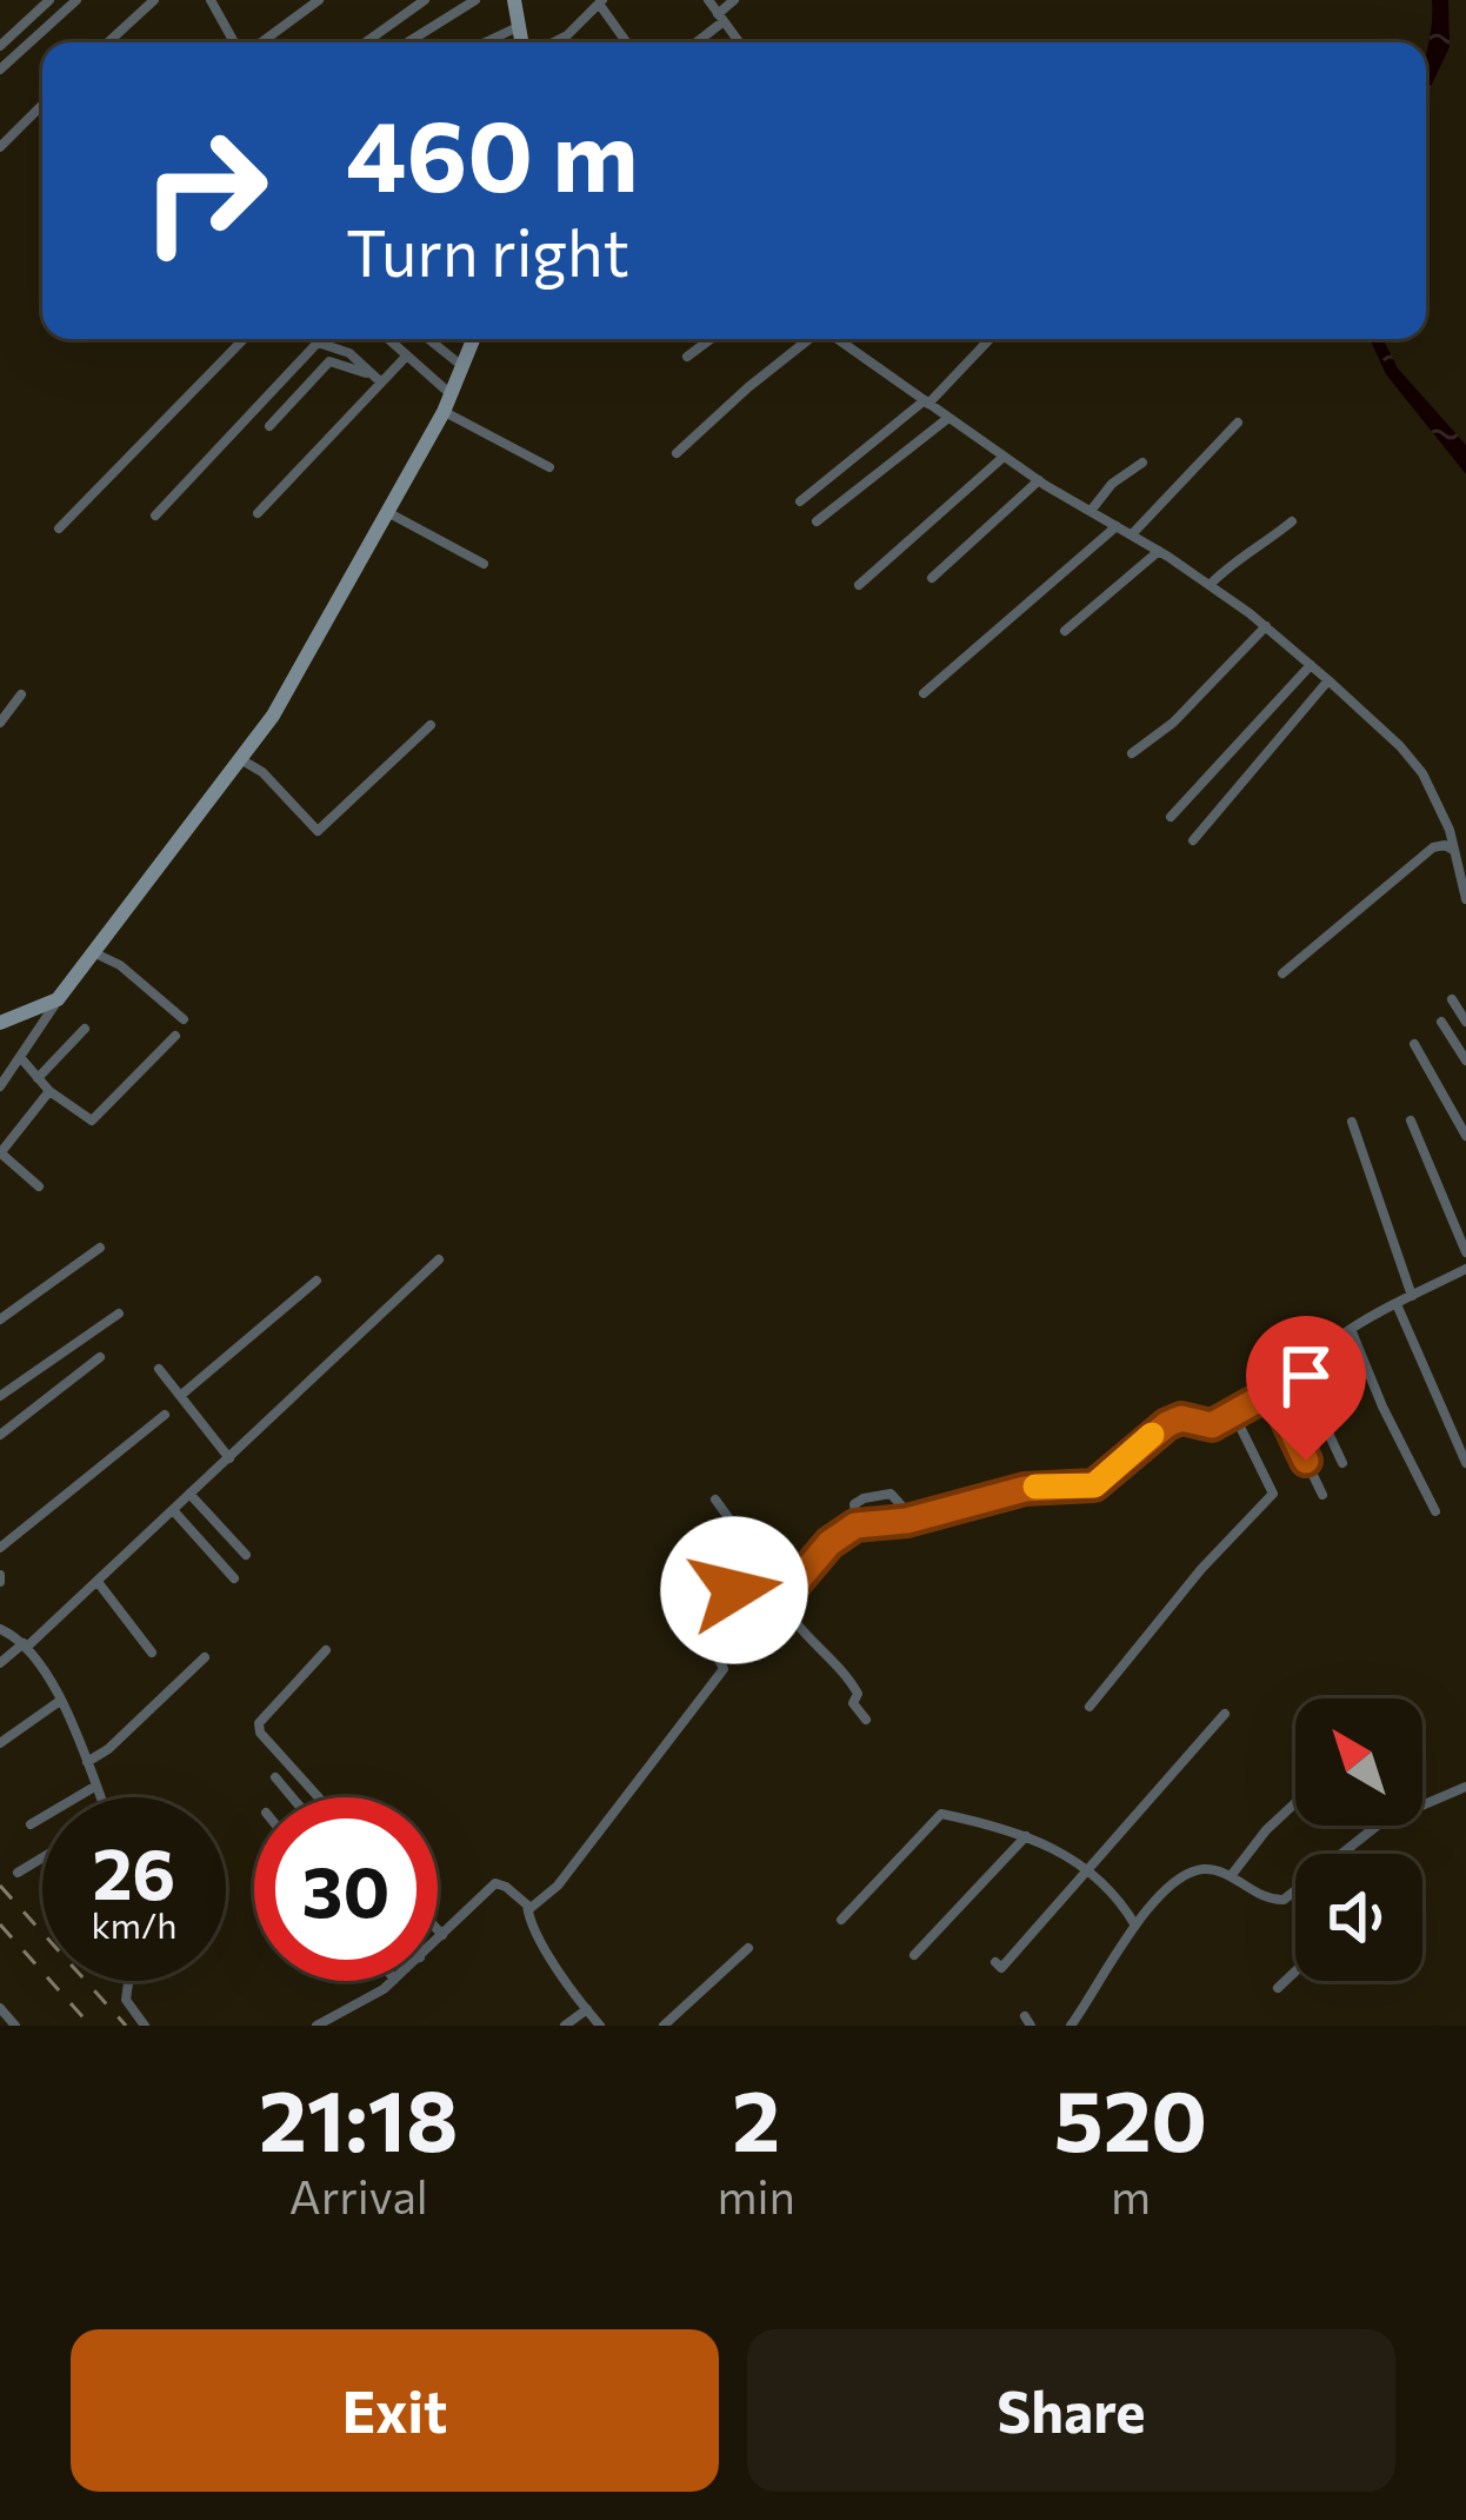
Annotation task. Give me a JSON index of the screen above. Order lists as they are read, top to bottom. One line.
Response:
{"north":"top left","page":{"turn":["460 m","Turn right"],"speed":"26 km/h","limit":"30","eta":["21:18","Arrival","2","min","520","m"],"buttons":["Exit","Share"]}}
